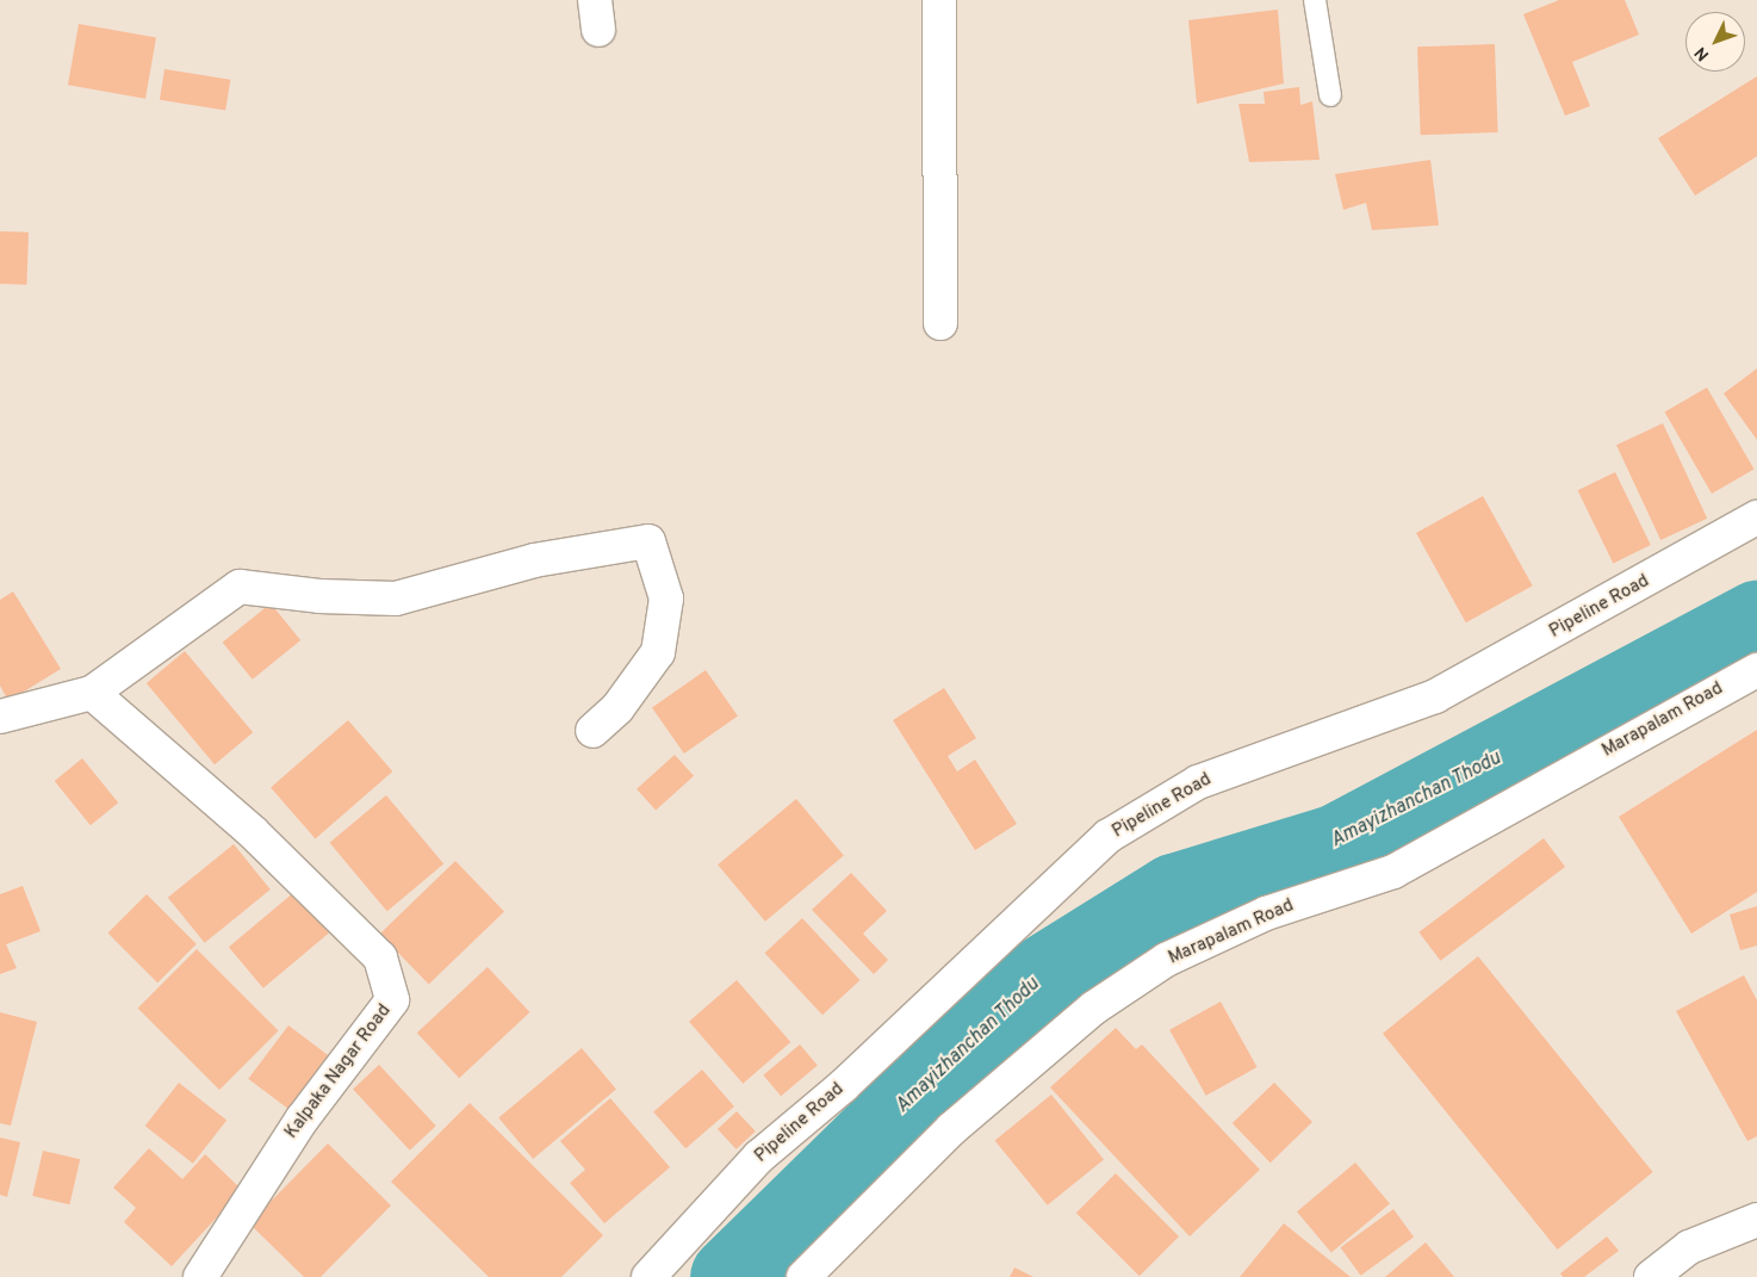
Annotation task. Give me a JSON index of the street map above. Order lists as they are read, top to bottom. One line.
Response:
{"streets":{"street":["Pipeline Road","Marapalam Road","Kalpaka Nagar Road"]},"water":["Amayizhanchan Thodu"],"north":"bottom left"}
